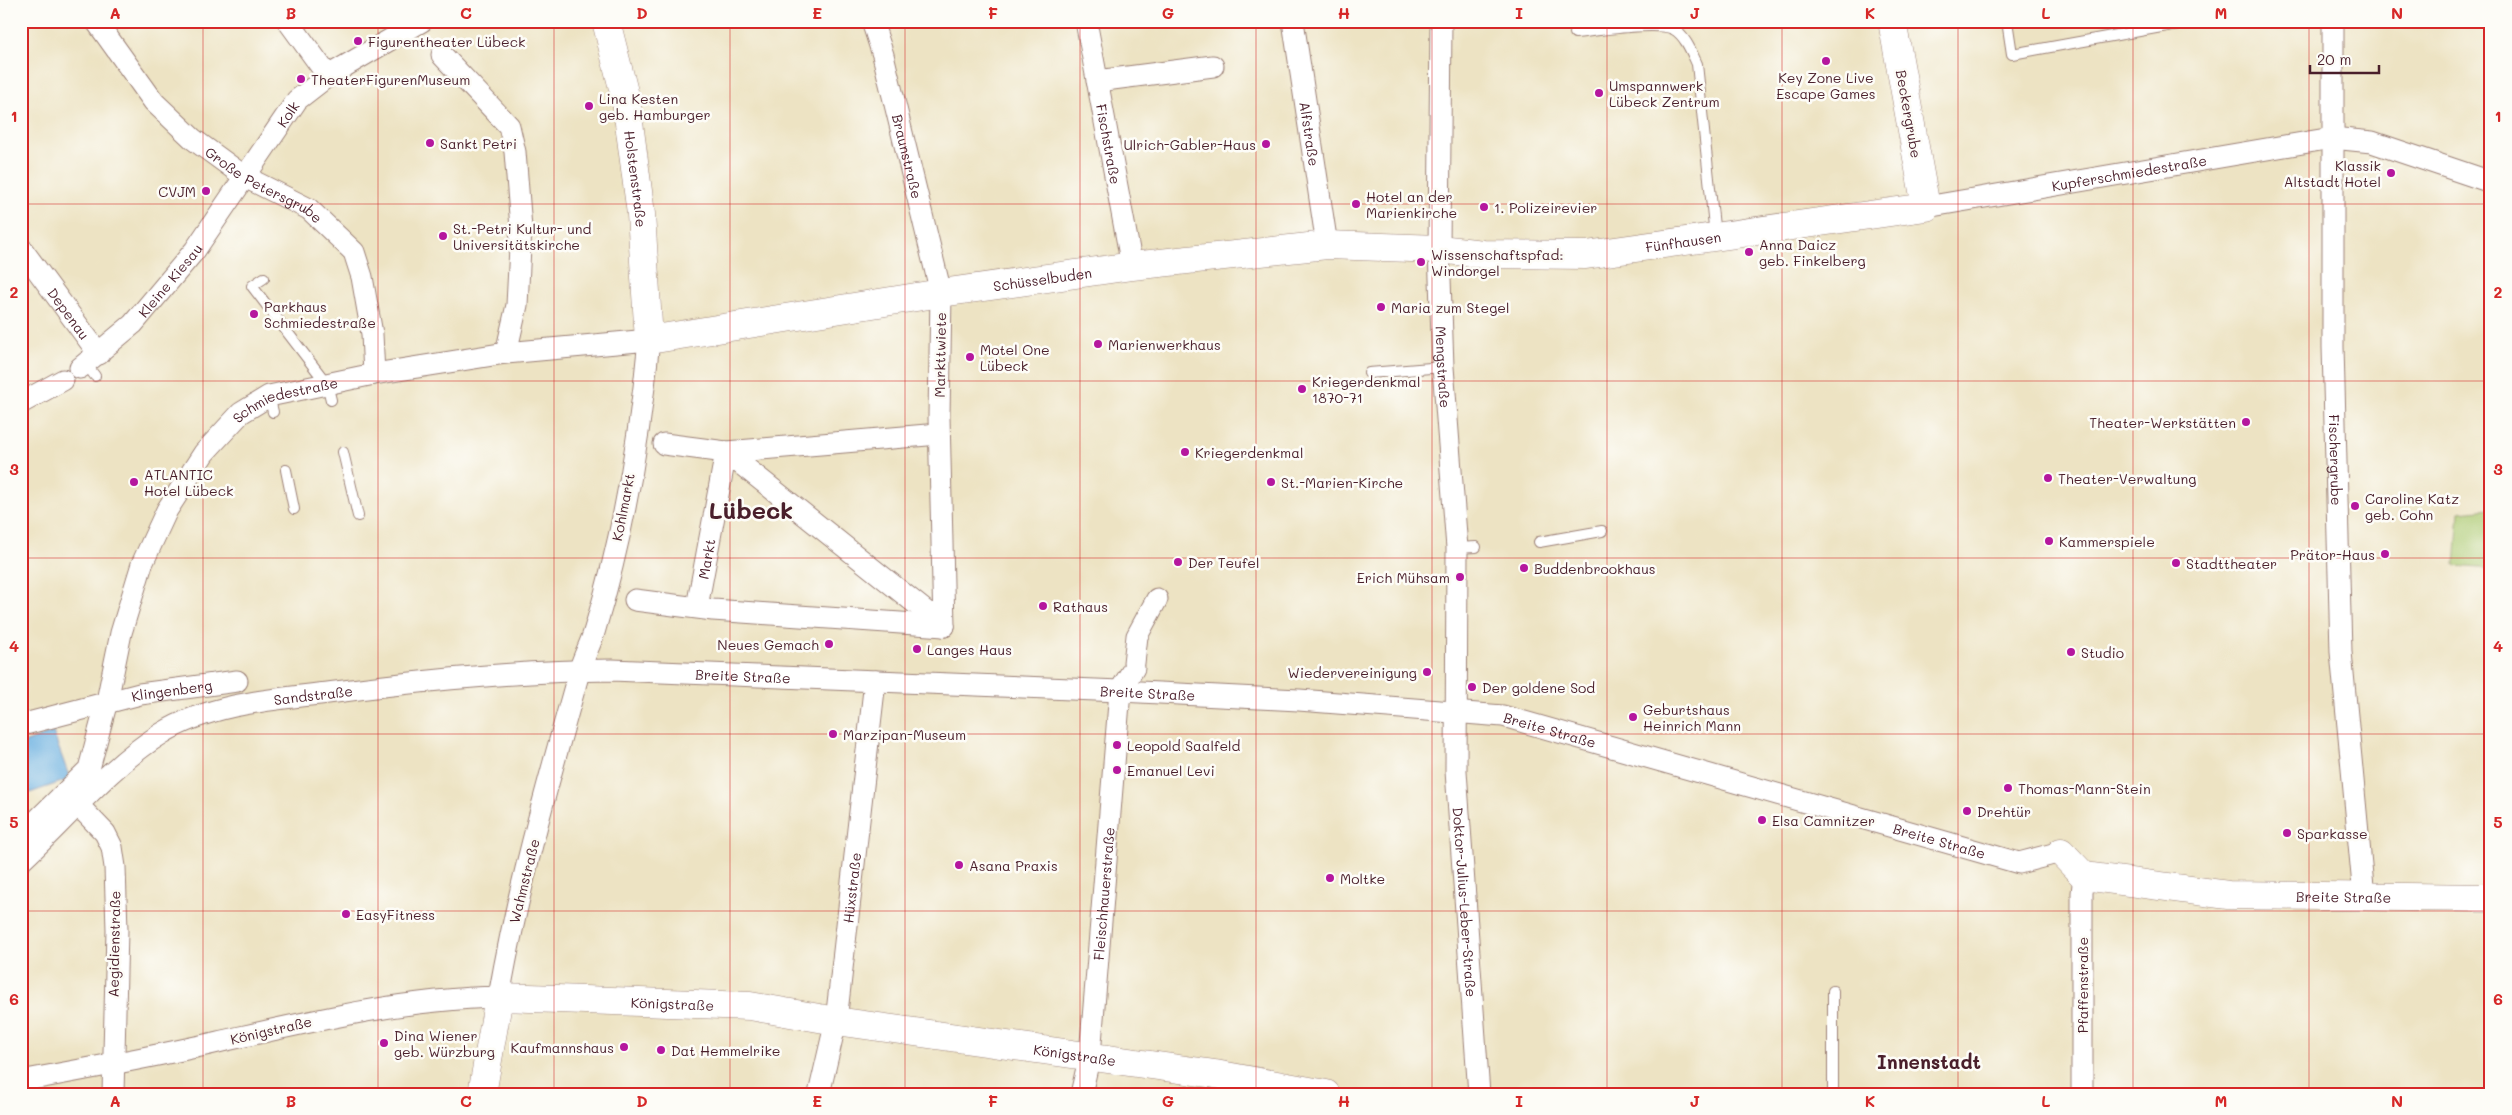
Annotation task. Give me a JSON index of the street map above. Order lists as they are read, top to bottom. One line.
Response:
{"streets":{"street":["Beckergrube","Kolk","Alfstraße","Fischstraße","Braunstraße","Kupferschmiedestraße","Holstenstraße","Große Petersgrube","Fünfhausen","Kleine Kiesau","Schüsselbuden","Depenau","Markttwiete","Mengstraße","Schmiedestraße","Fischergrube","Kohlmarkt","Markt","Breite Straße","Klingenberg","Sandstraße","Wahmstraße","Hüxstraße","Fleischhauerstraße","Doktor-Julius-Leber-Straße","Aegidienstraße","Pfaffenstraße","Königstraße"]},"crossings":[["Beckergrube","Kupferschmiedestraße"],["Beckergrube","Fünfhausen"],["Kolk","Große Petersgrube"],["Kolk","Kleine Kiesau"],["Alfstraße","Schüsselbuden"],["Fischstraße","Schüsselbuden"],["Braunstraße","Schüsselbuden"],["Braunstraße","Markttwiete"],["Kupferschmiedestraße","Fünfhausen"],["Kupferschmiedestraße","Fischergrube"],["Holstenstraße","Schüsselbuden"],["Holstenstraße","Schmiedestraße"],["Holstenstraße","Kohlmarkt"],["Große Petersgrube","Kleine Kiesau"],["Große Petersgrube","Schmiedestraße"],["Fünfhausen","Schüsselbuden"],["Fünfhausen","Mengstraße"],["Kleine Kiesau","Depenau"],["Schüsselbuden","Markttwiete"],["Schüsselbuden","Mengstraße"],["Schüsselbuden","Schmiedestraße"],["Schüsselbuden","Kohlmarkt"],["Mengstraße","Breite Straße"],["Mengstraße","Doktor-Julius-Leber-Straße"],["Schmiedestraße","Kohlmarkt"],["Schmiedestraße","Klingenberg"],["Fischergrube","Breite Straße"],["Kohlmarkt","Breite Straße"],["Kohlmarkt","Sandstraße"],["Kohlmarkt","Wahmstraße"],["Breite Straße","Sandstraße"],["Breite Straße","Wahmstraße"],["Breite Straße","Hüxstraße"],["Breite Straße","Fleischhauerstraße"],["Breite Straße","Doktor-Julius-Leber-Straße"],["Breite Straße","Pfaffenstraße"],["Sandstraße","Wahmstraße"],["Sandstraße","Aegidienstraße"],["Wahmstraße","Königstraße"],["Hüxstraße","Königstraße"],["Fleischhauerstraße","Königstraße"],["Aegidienstraße","Königstraße"]],"districts":["Lübeck","Innenstadt"],"places":["Figurentheater Lübeck","Key Zone Live Escape Games","TheaterFigurenMuseum","Umspannwerk Lübeck Zentrum","Lina Kesten geb. Hamburger","Sankt Petri","Ulrich-Gabler-Haus","Klassik Altstadt Hotel","CVJM","Hotel an der Marienkirche","1. Polizeirevier","St.-Petri Kultur- und Universitätskirche","Anna Daicz geb. Finkelberg","Wissenschaftspfad: Windorgel","Maria zum Stegel","Parkhaus Schmiedestraße","Marienwerkhaus","Motel One Lübeck","Kriegerdenkmal 1870-71","Theater-Werkstätten","Kriegerdenkmal","Theater-Verwaltung","ATLANTIC Hotel Lübeck","St.-Marien-Kirche","Caroline Katz geb. Cohn","Kammerspiele","Prätor-Haus","Der Teufel","Stadttheater","Buddenbrookhaus","Erich Mühsam","Rathaus","Neues Gemach","Langes Haus","Studio","Wiedervereinigung","Der goldene Sod","Geburtshaus Heinrich Mann","Marzipan-Museum","Leopold Saalfeld","Emanuel Levi","Thomas-Mann-Stein","Drehtür","Elsa Camnitzer","Sparkasse","Asana Praxis","Moltke","EasyFitness","Dina Wiener geb. Würzburg","Kaufmannshaus","Dat Hemmelrike"],"scale_bar":"20 m","grid":{"columns":["A","B","C","D","E","F","G","H","I","J","K","L","M","N"],"rows":["1","2","3","4","5","6"]}}
